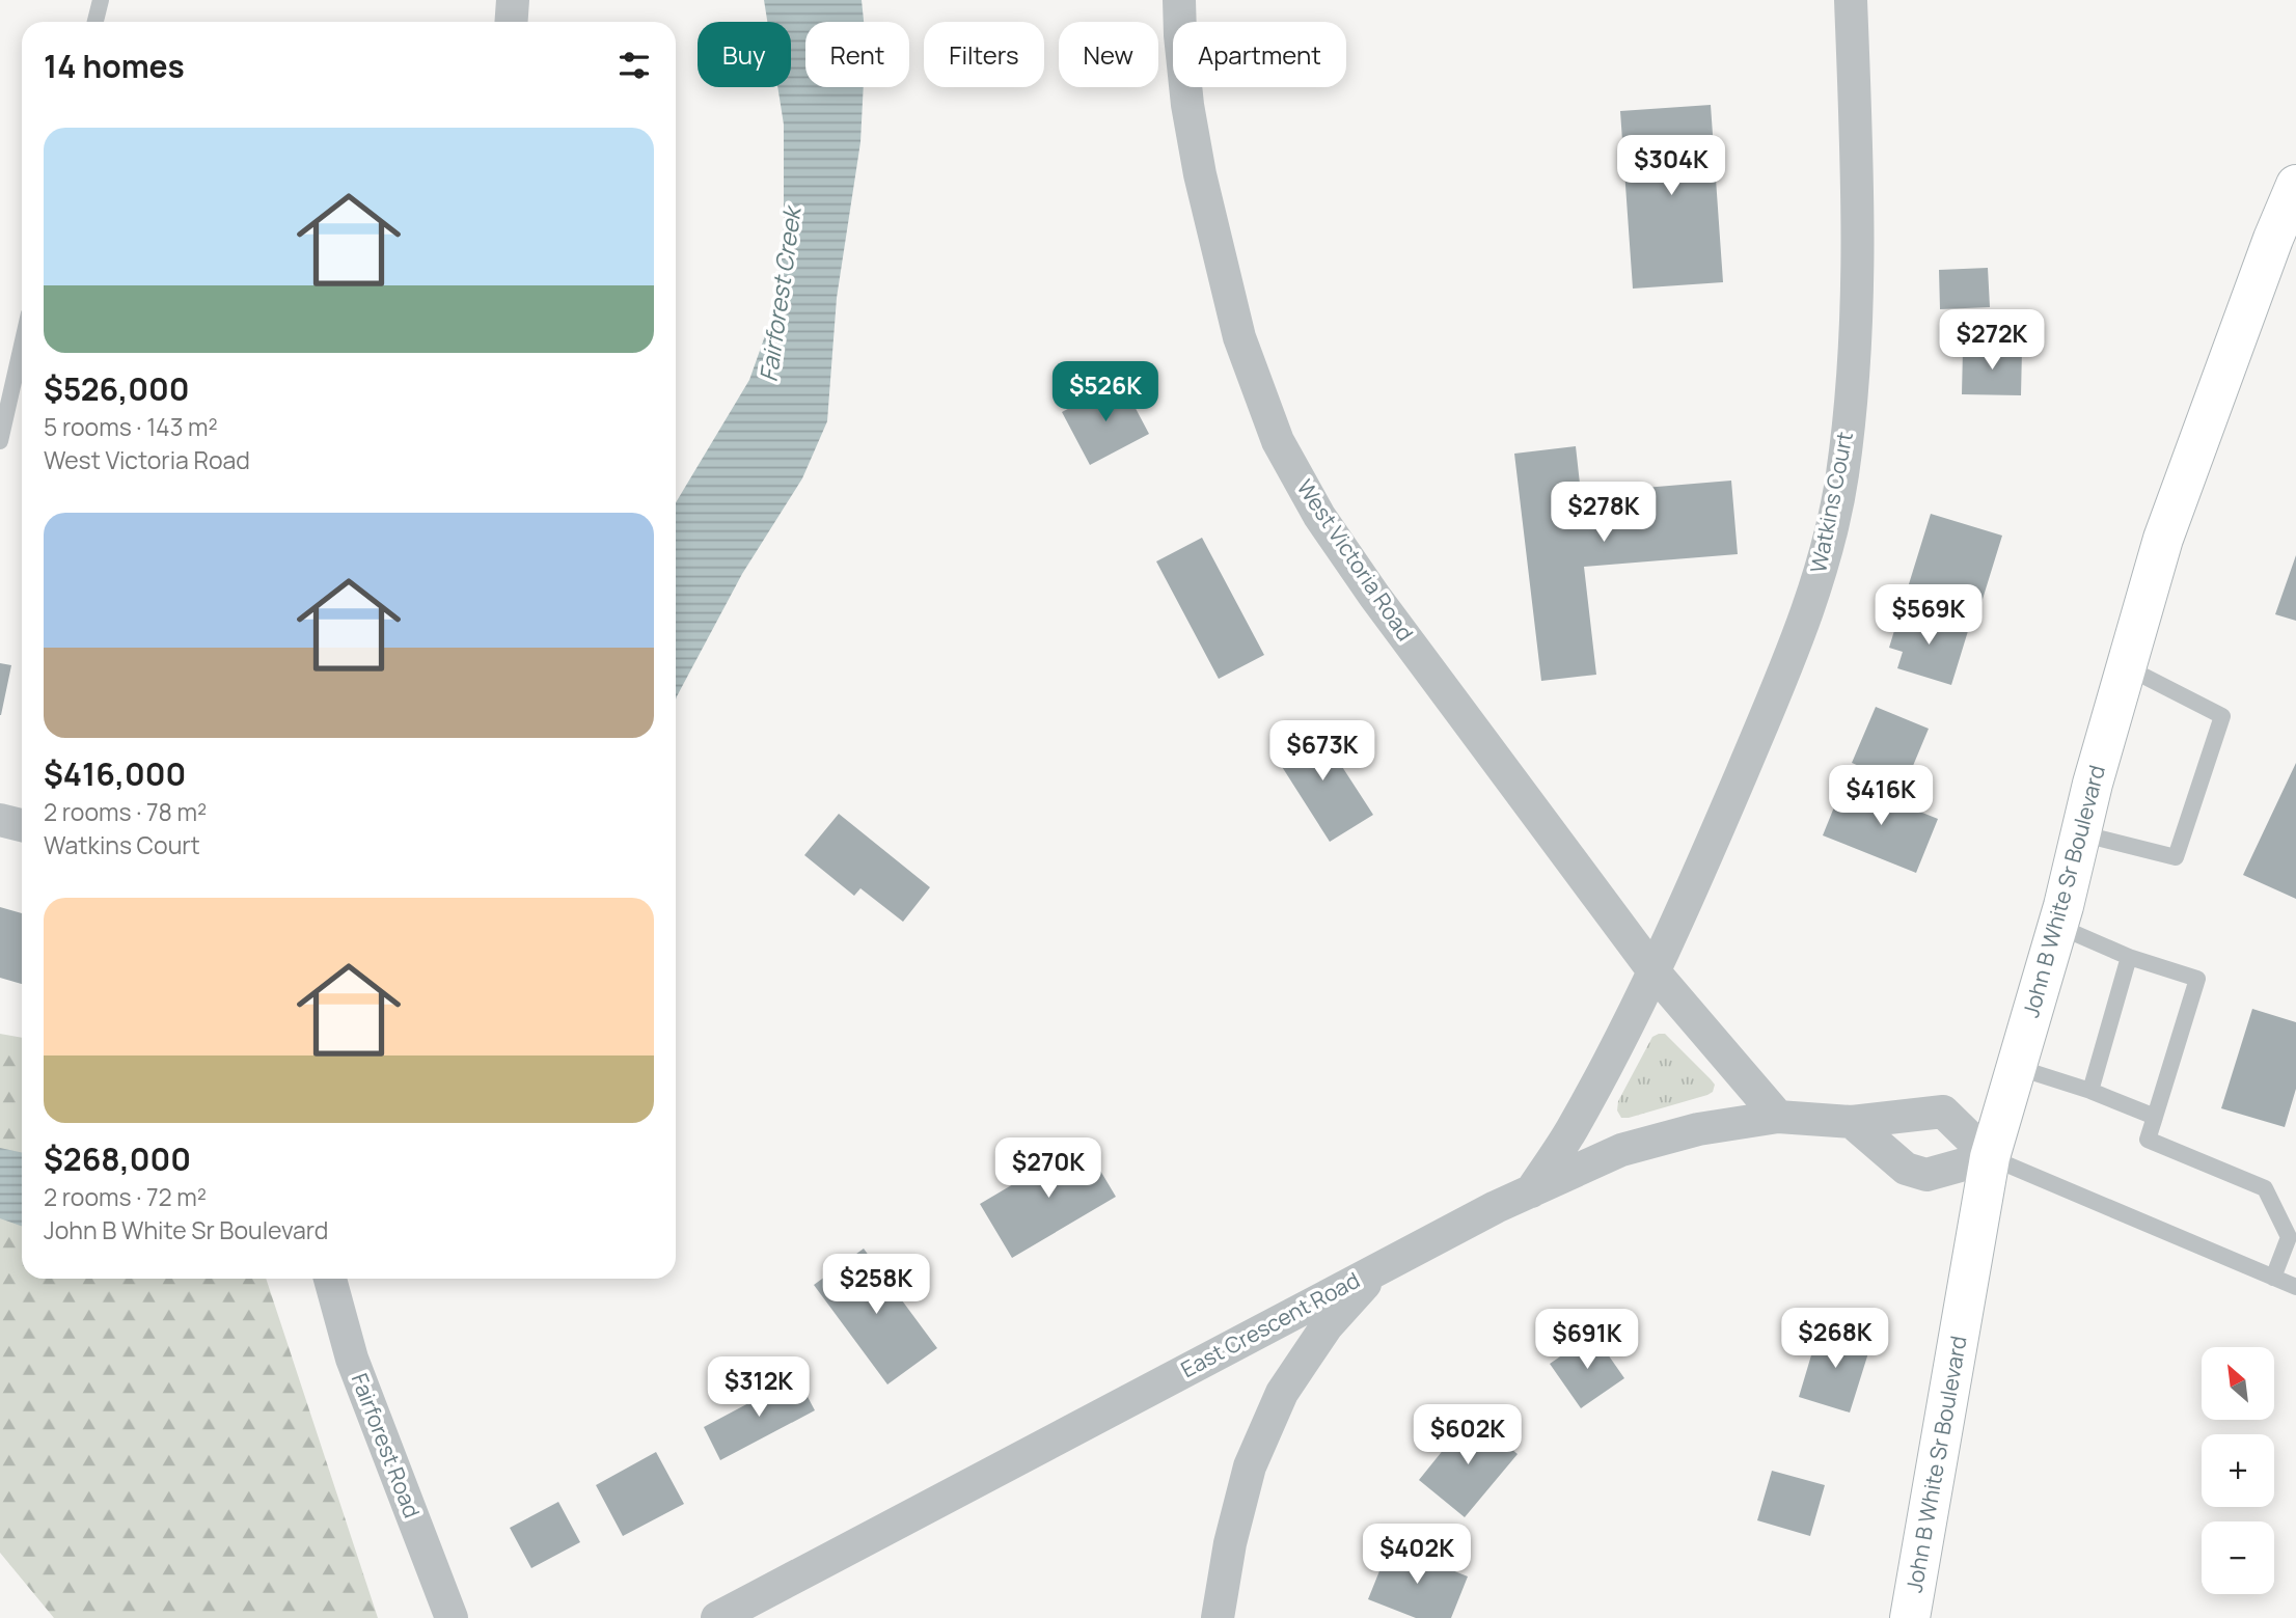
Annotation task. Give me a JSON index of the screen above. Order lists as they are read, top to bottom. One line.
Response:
{"streets":{"main road":["John B White Sr Boulevard"],"street":["Watkins Court","West Victoria Road","East Crescent Road","Fairforest Road"]},"crossings":[["Watkins Court","West Victoria Road"],["West Victoria Road","East Crescent Road"],["John B White Sr Boulevard","East Crescent Road"]],"water":["Fairforest Creek"],"north":"top left","page":{"chip":["Buy","Rent","Filters","New","Apartment"],"heading":"14 homes","list":[{"name":"$526,000","note":"5 rooms · 143 m² · West Victoria Road"},{"name":"$416,000","note":"2 rooms · 78 m² · Watkins Court"},{"name":"$268,000","note":"2 rooms · 72 m² · John B White Sr Boulevard"}],"price":["$304K","$272K","$526K","$278K","$569K","$673K","$416K","$270K","$258K","$268K","$691K","$312K","$602K","$402K"],"map_buttons":["+","−"]}}
